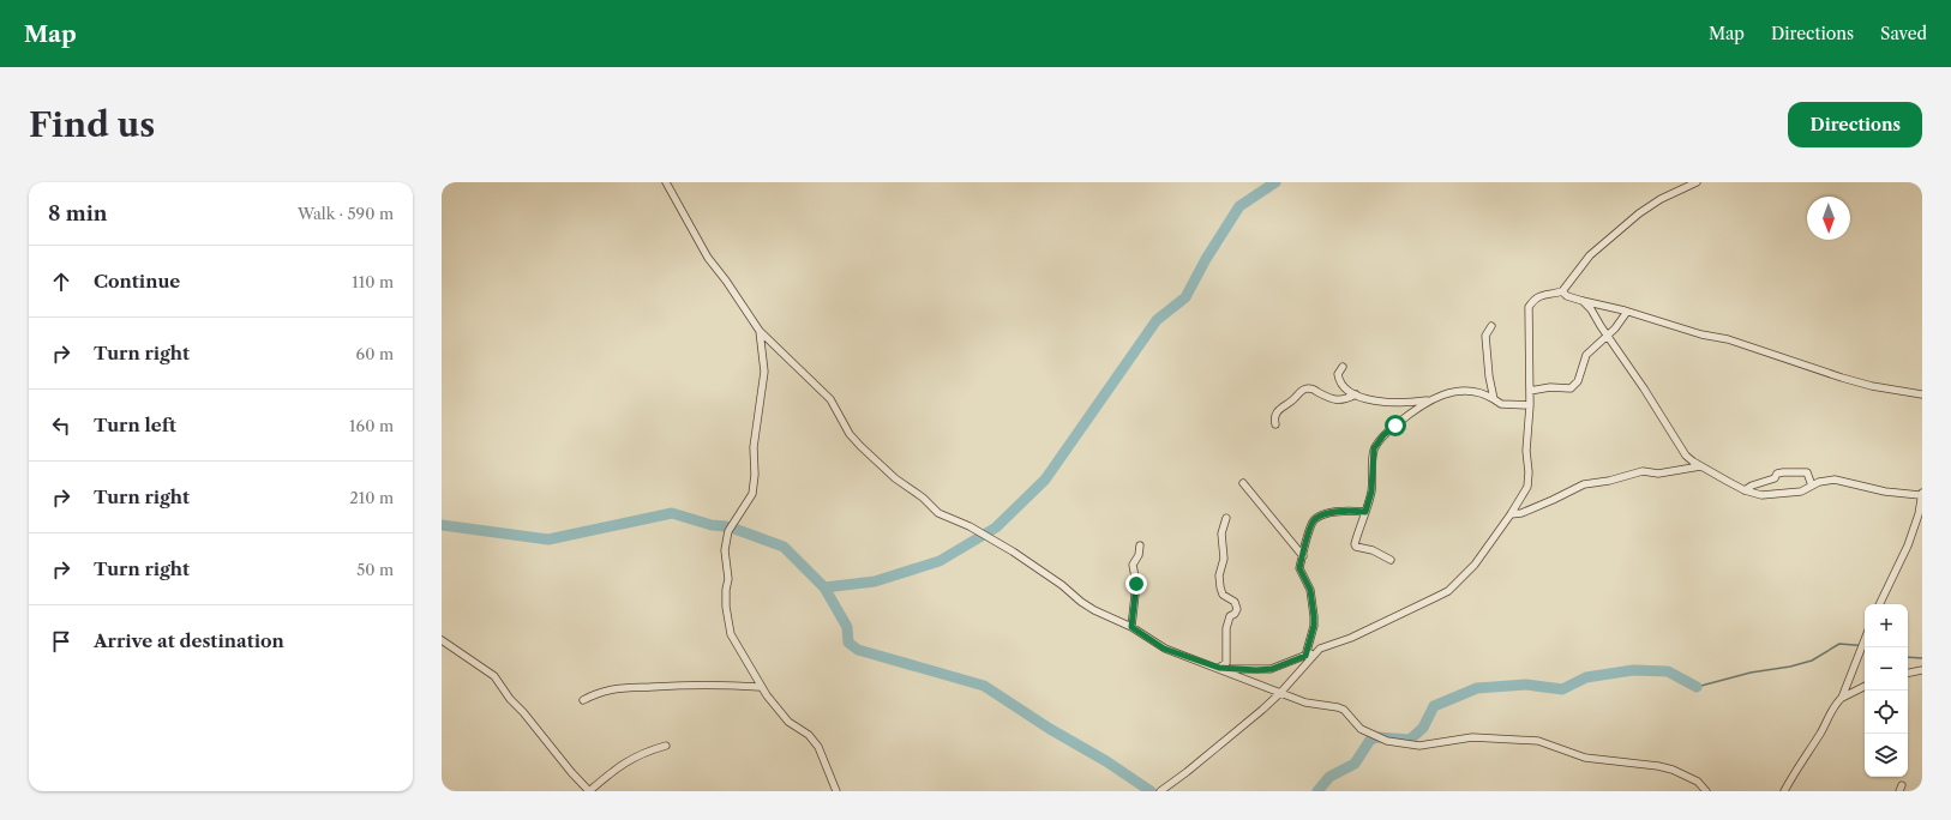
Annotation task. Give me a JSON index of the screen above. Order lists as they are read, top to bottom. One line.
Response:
{"north":"bottom","page":{"header":"Map","nav":["Map","Directions","Saved"],"buttons":"Directions","title":"Find us","heading":["8 min","Walk · 590 m"],"list":[["Continue","110 m"],["Turn right","60 m"],["Turn left","160 m"],["Turn right","210 m"],["Turn right","50 m"],"Arrive at destination"],"map_buttons":["+","−"]}}
